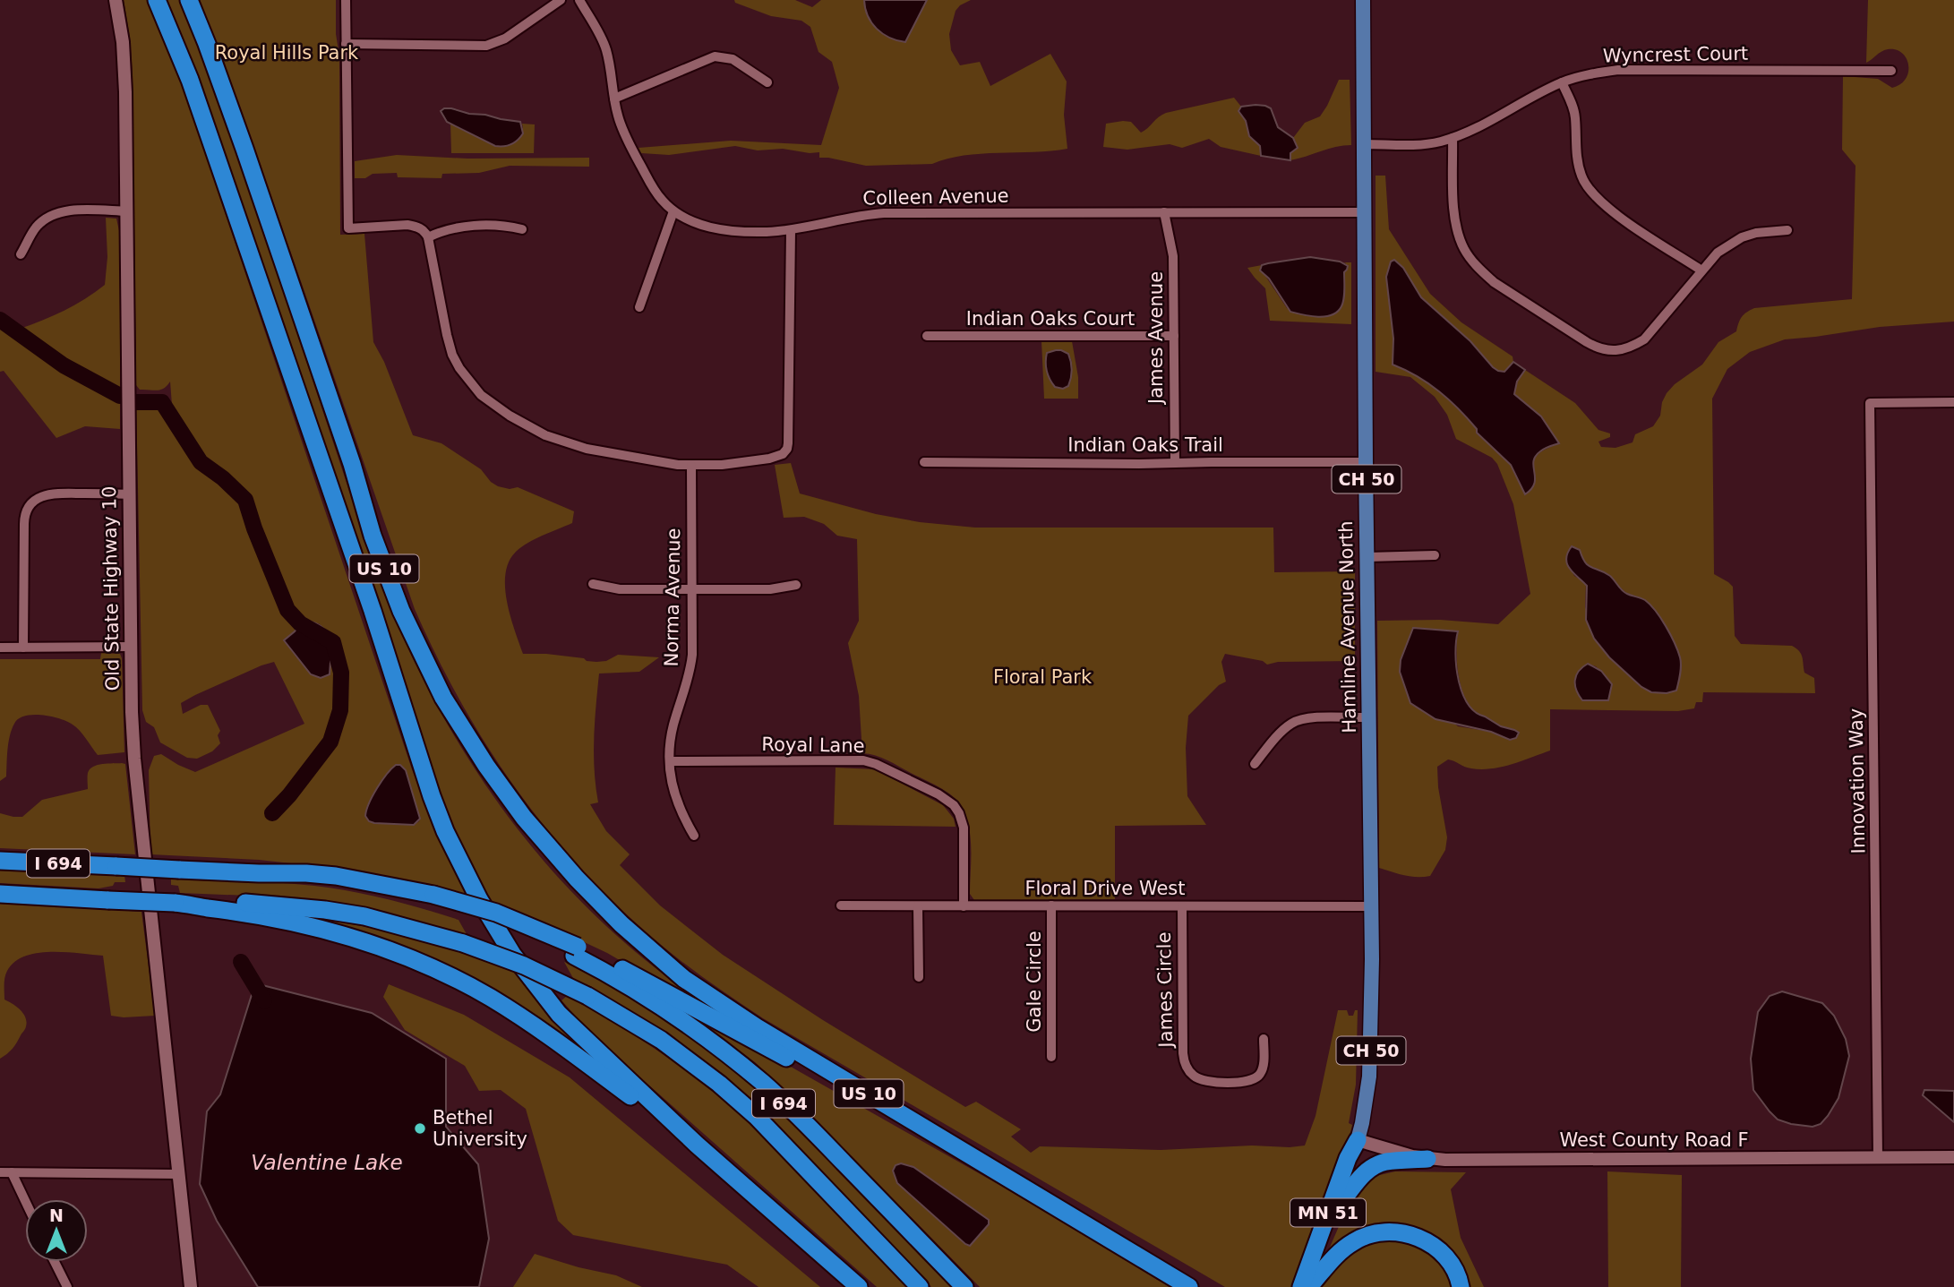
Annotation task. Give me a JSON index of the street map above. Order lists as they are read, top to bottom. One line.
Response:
{"streets":{"highway":["US 10","Hamline Avenue North","I 694","MN 51"],"main road":["CH 50"],"street":["Wyncrest Court","Colleen Avenue","Indian Oaks Court","James Avenue","Indian Oaks Trail","Old State Highway 10","Norma Avenue","Royal Lane","Innovation Way","Floral Drive West","Gale Circle","James Circle","West County Road F"]},"crossings":[["Wyncrest Court","Hamline Avenue North"],["Colleen Avenue","James Avenue"],["Colleen Avenue","Hamline Avenue North"],["Indian Oaks Court","James Avenue"],["James Avenue","Indian Oaks Trail"],["Indian Oaks Trail","Hamline Avenue North"],["Norma Avenue","Royal Lane"],["Hamline Avenue North","Floral Drive West"],["Hamline Avenue North","West County Road F"],["Royal Lane","Floral Drive West"],["Innovation Way","West County Road F"],["Floral Drive West","Gale Circle"],["Floral Drive West","James Circle"]],"water":["Valentine Lake"],"parks":["Royal Hills Park","Floral Park"],"places":["Bethel University"],"north":"top"}
